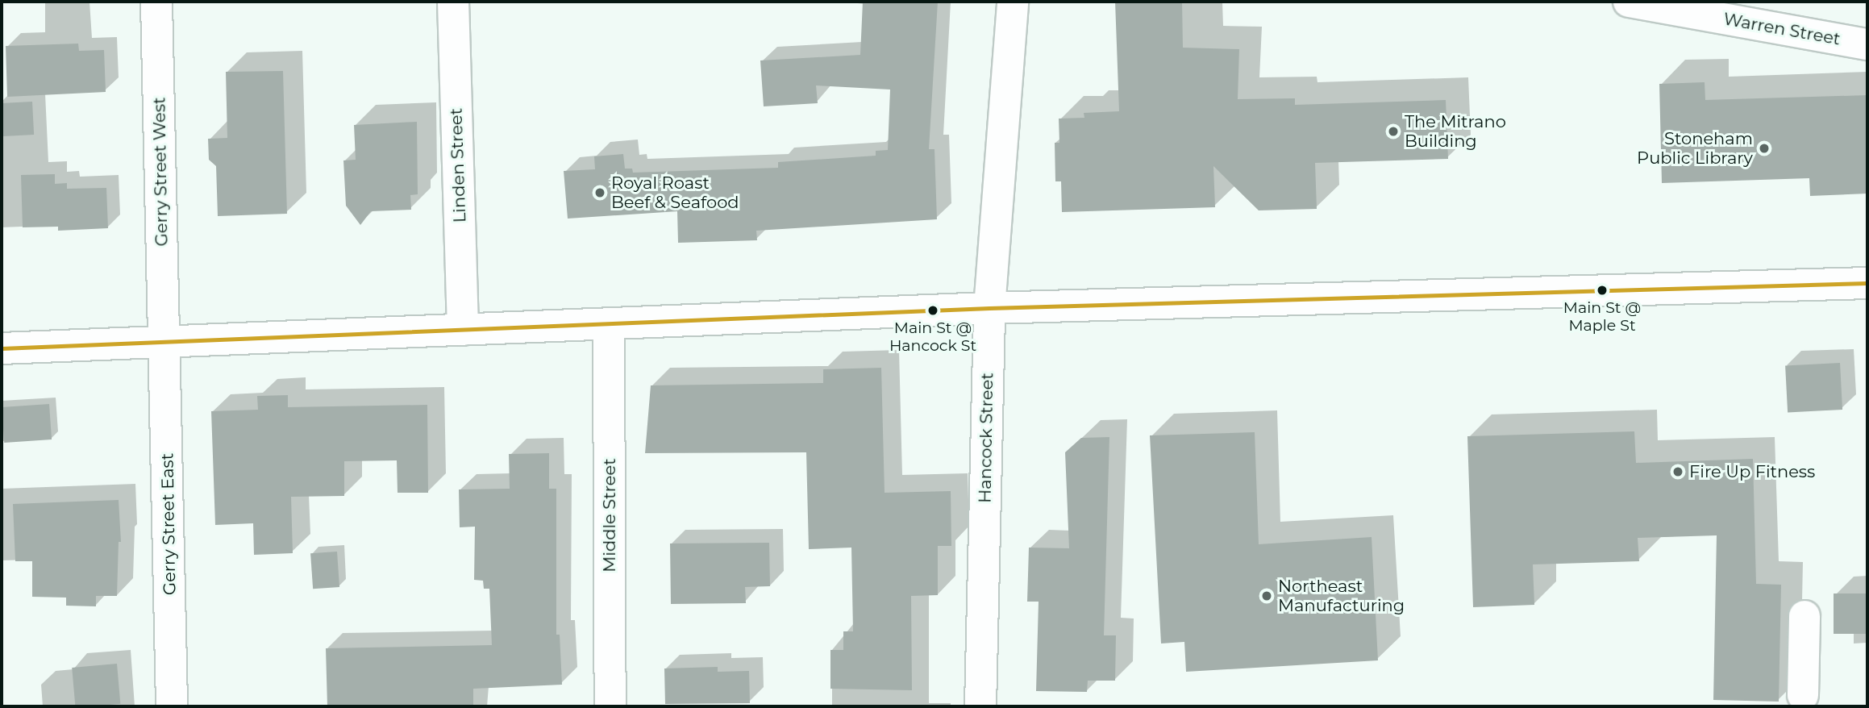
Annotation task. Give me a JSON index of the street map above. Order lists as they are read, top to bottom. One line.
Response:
{"streets":{"street":["Warren Street","Linden Street","Gerry Street West","Hancock Street","Middle Street","Gerry Street East"]},"crossings":[["Gerry Street West","Gerry Street East"]],"places":["The Mitrano Building","Stoneham Public Library","Royal Roast Beef & Seafood","Main St @ Maple St","Main St @ Hancock St","Fire Up Fitness","Northeast Manufacturing"]}
